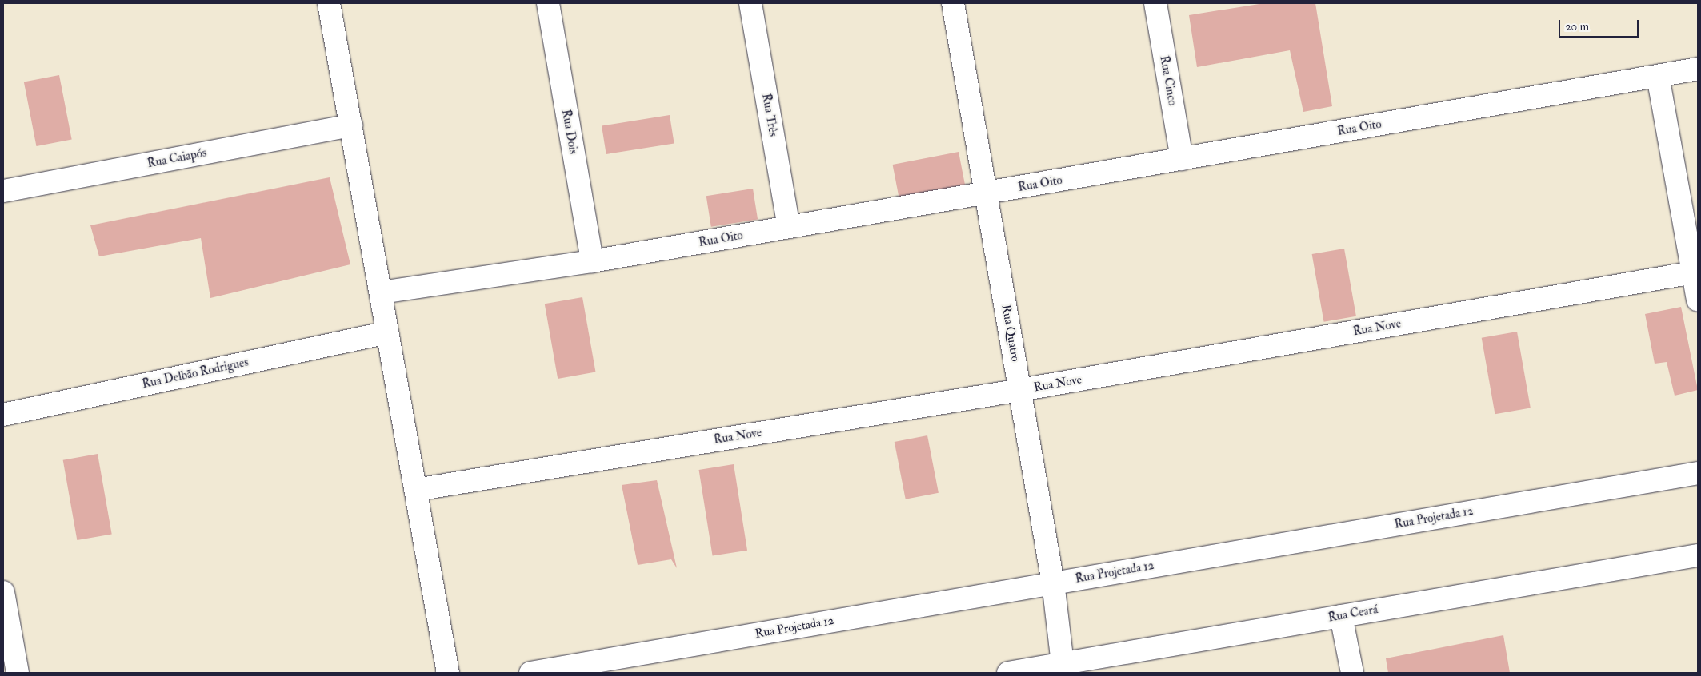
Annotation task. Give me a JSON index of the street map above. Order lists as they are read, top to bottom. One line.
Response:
{"streets":{"street":["Rua Cinco","Rua Três","Rua Oito","Rua Dois","Rua Caiapós","Rua Nove","Rua Quatro","Rua Delbão Rodrigues","Rua Projetada 12","Rua Ceará"]},"crossings":[["Rua Cinco","Rua Oito"],["Rua Três","Rua Oito"],["Rua Oito","Rua Dois"],["Rua Oito","Rua Quatro"],["Rua Nove","Rua Quatro"],["Rua Quatro","Rua Projetada 12"],["Rua Quatro","Rua Ceará"]],"scale_bar":"20 m"}
